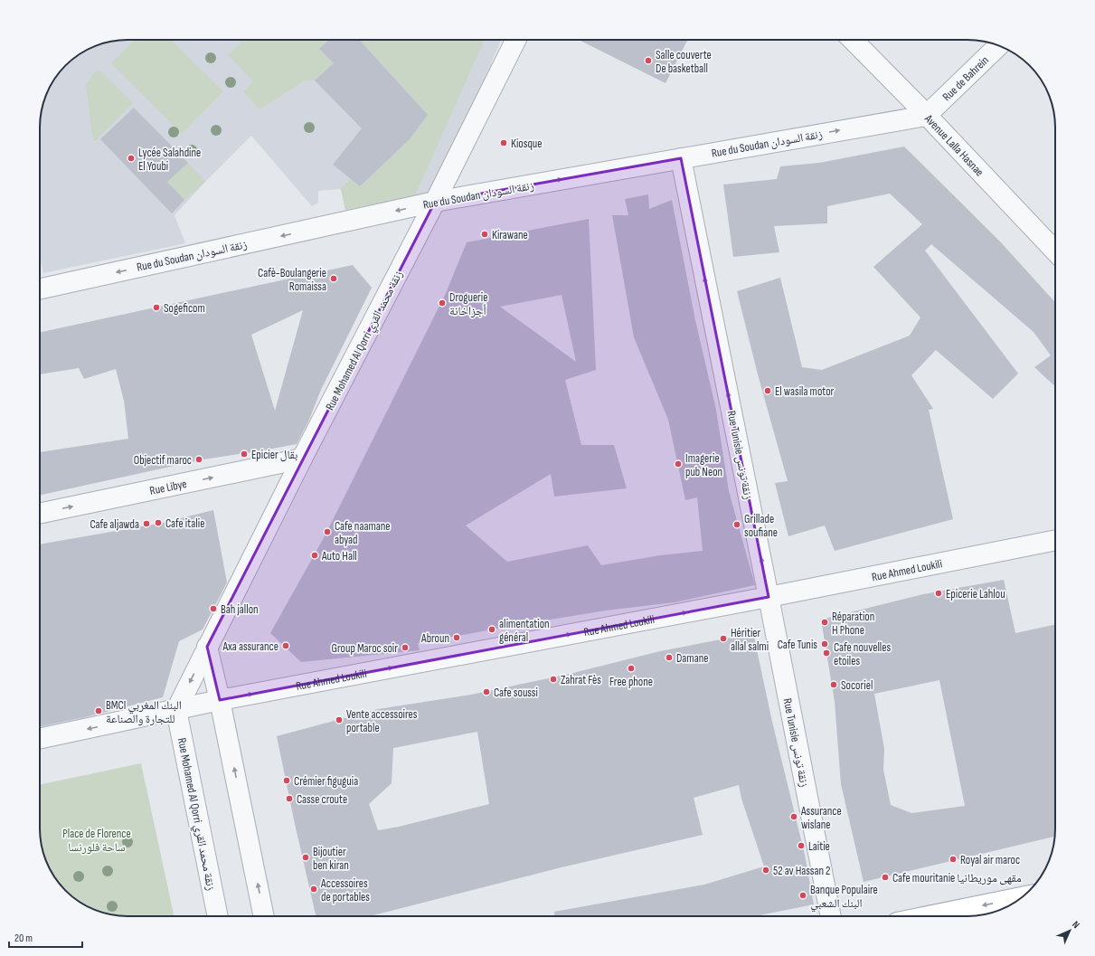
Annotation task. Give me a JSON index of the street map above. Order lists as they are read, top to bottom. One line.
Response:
{"streets":{"street":["Rue de Bahrein","Rue du Soudan زنقة السودان","Avenue Lalla Hasnae","Rue Mohamed Al Qorri زنقة محمد القري","Rue Tunisie زنقة تونس","Rue Libye","Rue Ahmed Loukili"]},"crossings":[["Rue de Bahrein","Rue du Soudan زنقة السودان"],["Rue de Bahrein","Avenue Lalla Hasnae"],["Rue du Soudan زنقة السودان","Avenue Lalla Hasnae"],["Rue du Soudan زنقة السودان","Rue Mohamed Al Qorri زنقة محمد القري"],["Rue du Soudan زنقة السودان","Rue Tunisie زنقة تونس"],["Rue Mohamed Al Qorri زنقة محمد القري","Rue Libye"],["Rue Mohamed Al Qorri زنقة محمد القري","Rue Ahmed Loukili"],["Rue Tunisie زنقة تونس","Rue Ahmed Loukili"]],"one_way":["Rue Tunisie زنقة تونس","Rue Libye"],"parks":["Place de Florence ساحة فلورنسا"],"places":["Salle couverte De basketball","Kiosque","Lycée Salahdine El Youbi","Kirawane","Cafè-Boulangerie Romaissa","Droguerie أجزاخانة","Sogeficom","El wasila motor","Epicier بقال","Objectif maroc","Imagerie pub Neon","Cafe italie","Cafe aljawda","Grillade soufiane","Cafe naamane abyad","Auto Hall","Epicerie Lahlou","Bah jallon","Réparation H Phone","alimentation général","Abroun","Héritier allal salmi","Cafe Tunis","Axa assurance","Group Maroc soir","Cafe nouvelles etoiles","Damane","Free phone","Zahrat Fès","Socoriel","Cafe soussi","BMCI البنك المغربي للتجارة والصناعة","Vente accessoires portable","Crémier figuguia","Casse croute","Assurance wislane","Laitie","Bijoutier ben kiran","Royal air maroc","52 av Hassan 2","Cafe mouritanie مقهى موريطانيا","Accessoires de portables","Banque Populaire البنك الشعبي"],"scale_bar":"20 m","north":"top right"}
